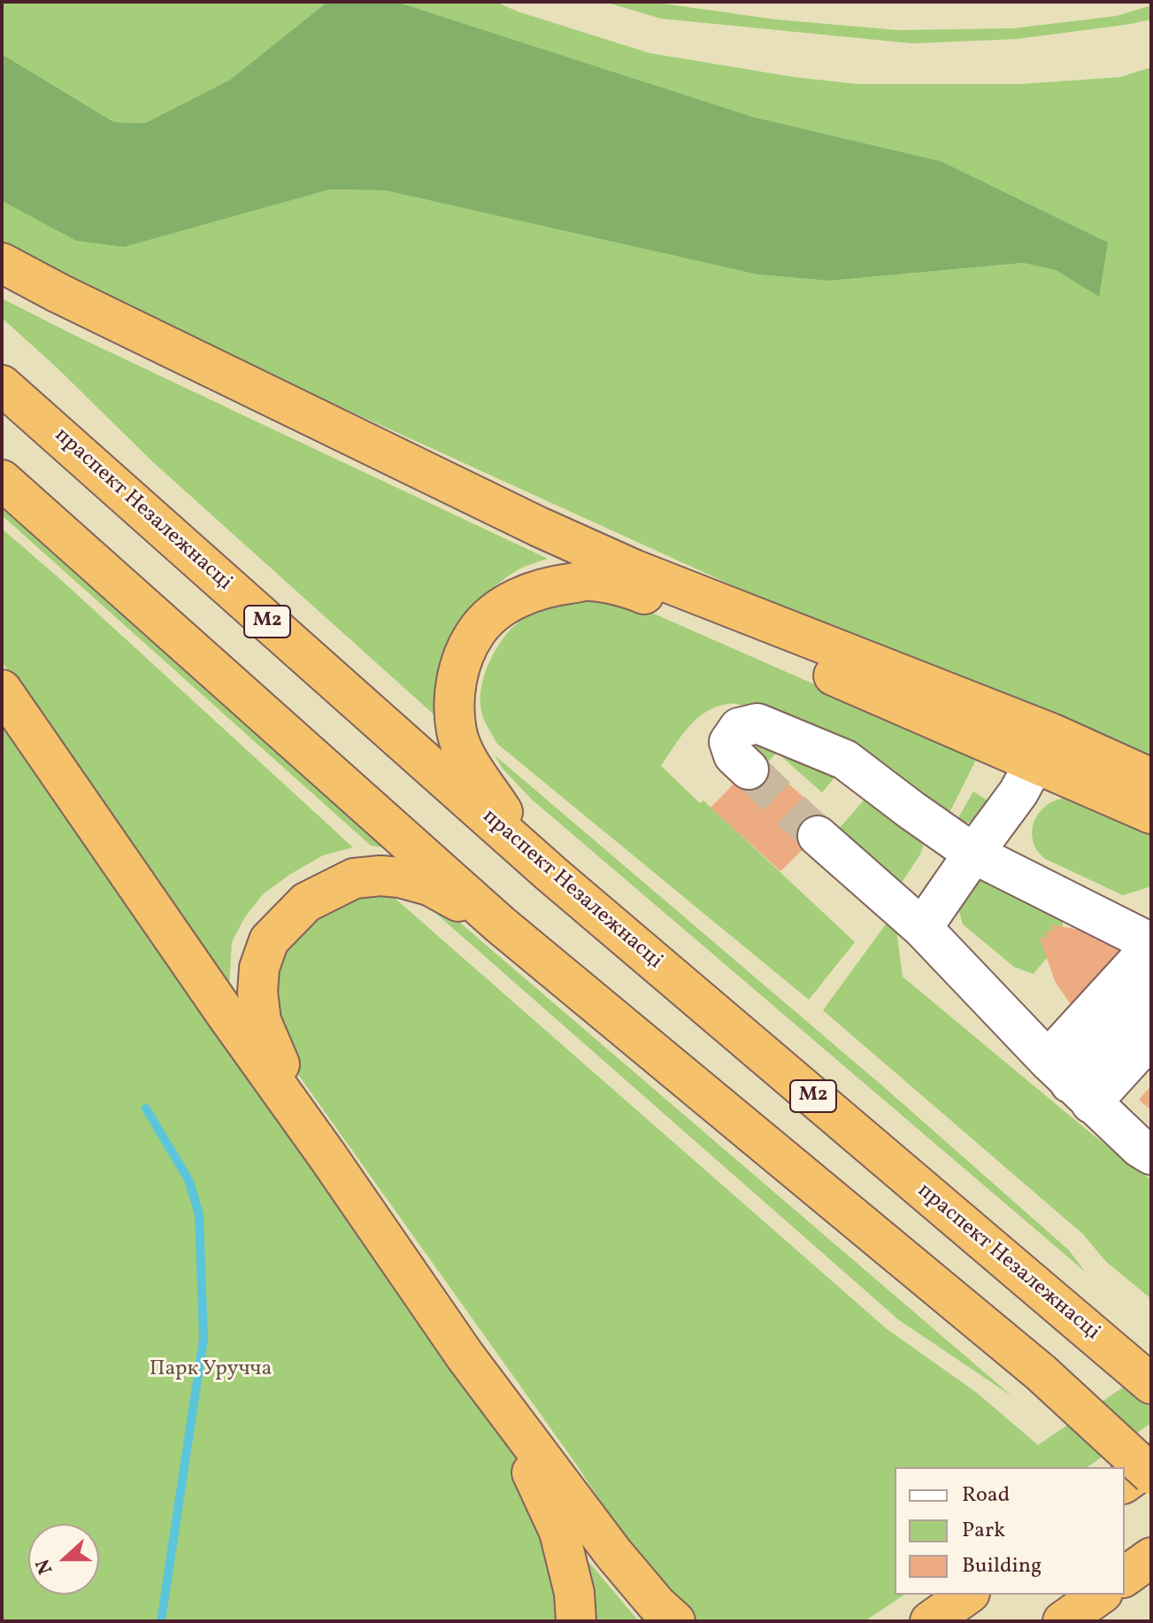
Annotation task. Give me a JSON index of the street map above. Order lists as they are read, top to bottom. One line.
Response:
{"streets":{"highway":["праспект Незалежнасці","М2"]},"parks":["Парк Уручча"],"legend":["Road","Park","Building"],"north":"left"}
